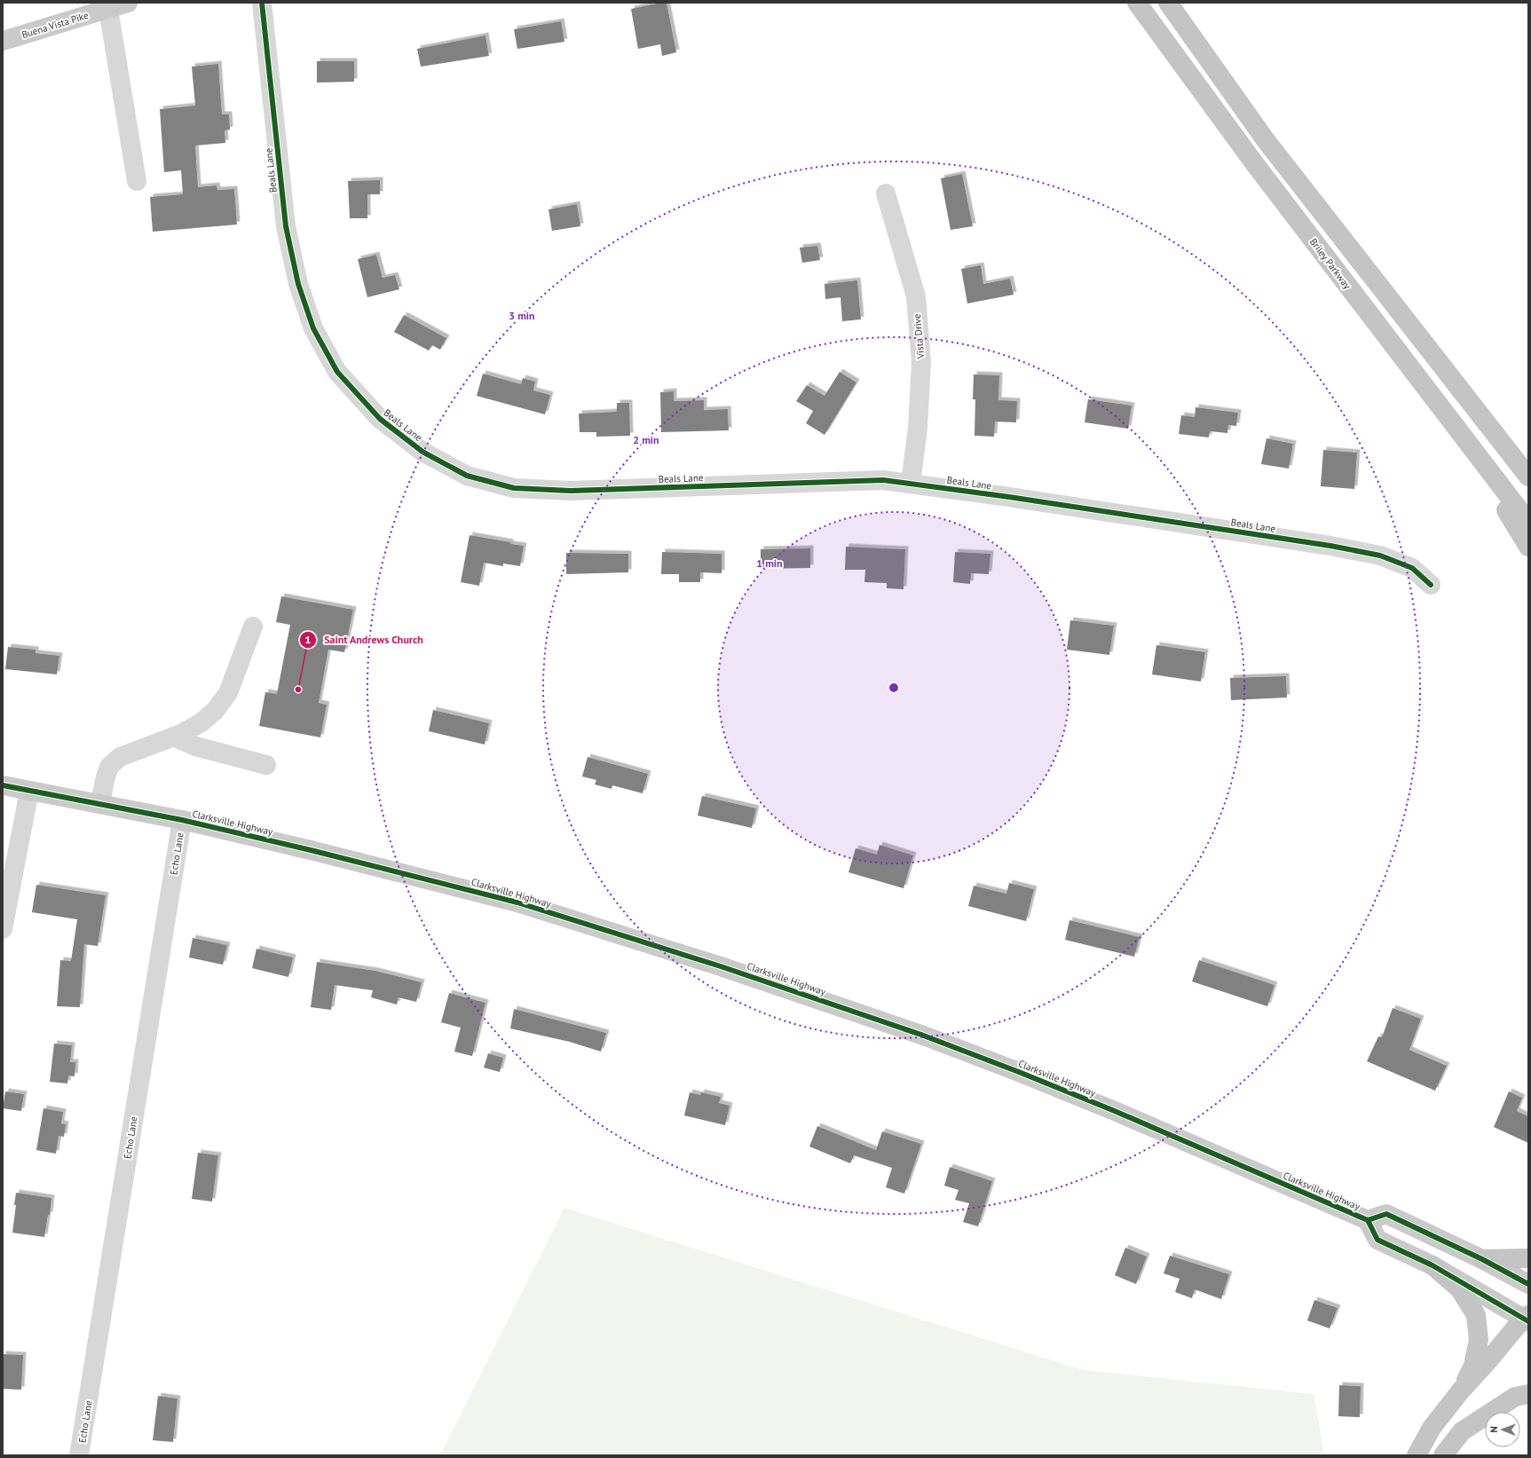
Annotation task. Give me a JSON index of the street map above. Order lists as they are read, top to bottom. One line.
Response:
{"streets":{"highway":["Briley Parkway"],"main road":["Buena Vista Pike","Clarksville Highway"],"street":["Beals Lane","Vista Drive","Echo Lane"]},"crossings":[["Beals Lane","Vista Drive"],["Clarksville Highway","Echo Lane"]],"places":["Saint Andrews Church"],"north":"left","rings":["3 min","2 min","1 min"]}
